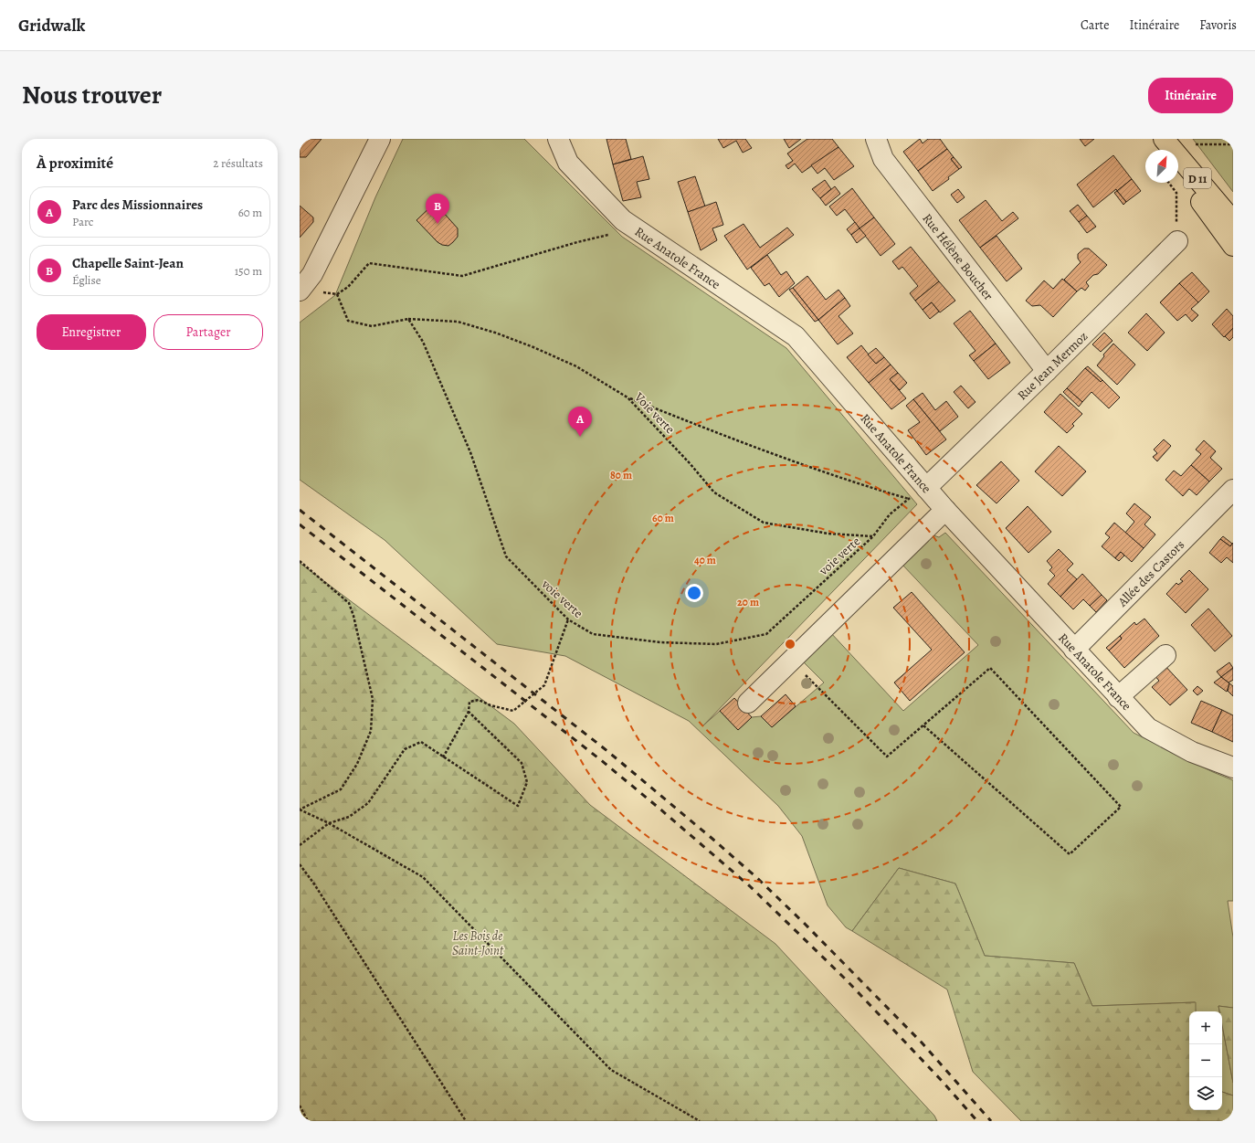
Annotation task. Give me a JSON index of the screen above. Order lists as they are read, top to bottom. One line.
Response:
{"streets":{"main road":["D 11"],"street":["Rue Hélène Boucher","Rue Anatole France","Rue Jean Mermoz","Allée des Castors"],"path":["Voie verte","voie verte"]},"crossings":[["Rue Hélène Boucher","Rue Jean Mermoz"],["Rue Anatole France","Rue Jean Mermoz"],["Rue Anatole France","voie verte"],["Rue Anatole France","Allée des Castors"],["Rue Jean Mermoz","voie verte"],["Voie verte","voie verte"]],"parks":["Les Bois de Saint-Joint"],"north":"top right","page":{"header":"Gridwalk","nav":["Carte","Itinéraire","Favoris"],"title":"Nous trouver","buttons":["Itinéraire",["Enregistrer","Partager"]],"heading":["À proximité","2 résultats"],"list":[{"mark":"A","name":"Parc des Missionnaires","note":"Parc","value":"60 m"},{"mark":"B","name":"Chapelle Saint-Jean","note":"Église","value":"150 m"}],"pins":["B","A"],"map_buttons":["+","−"]},"rings":["80 m","60 m","40 m","20 m"]}
